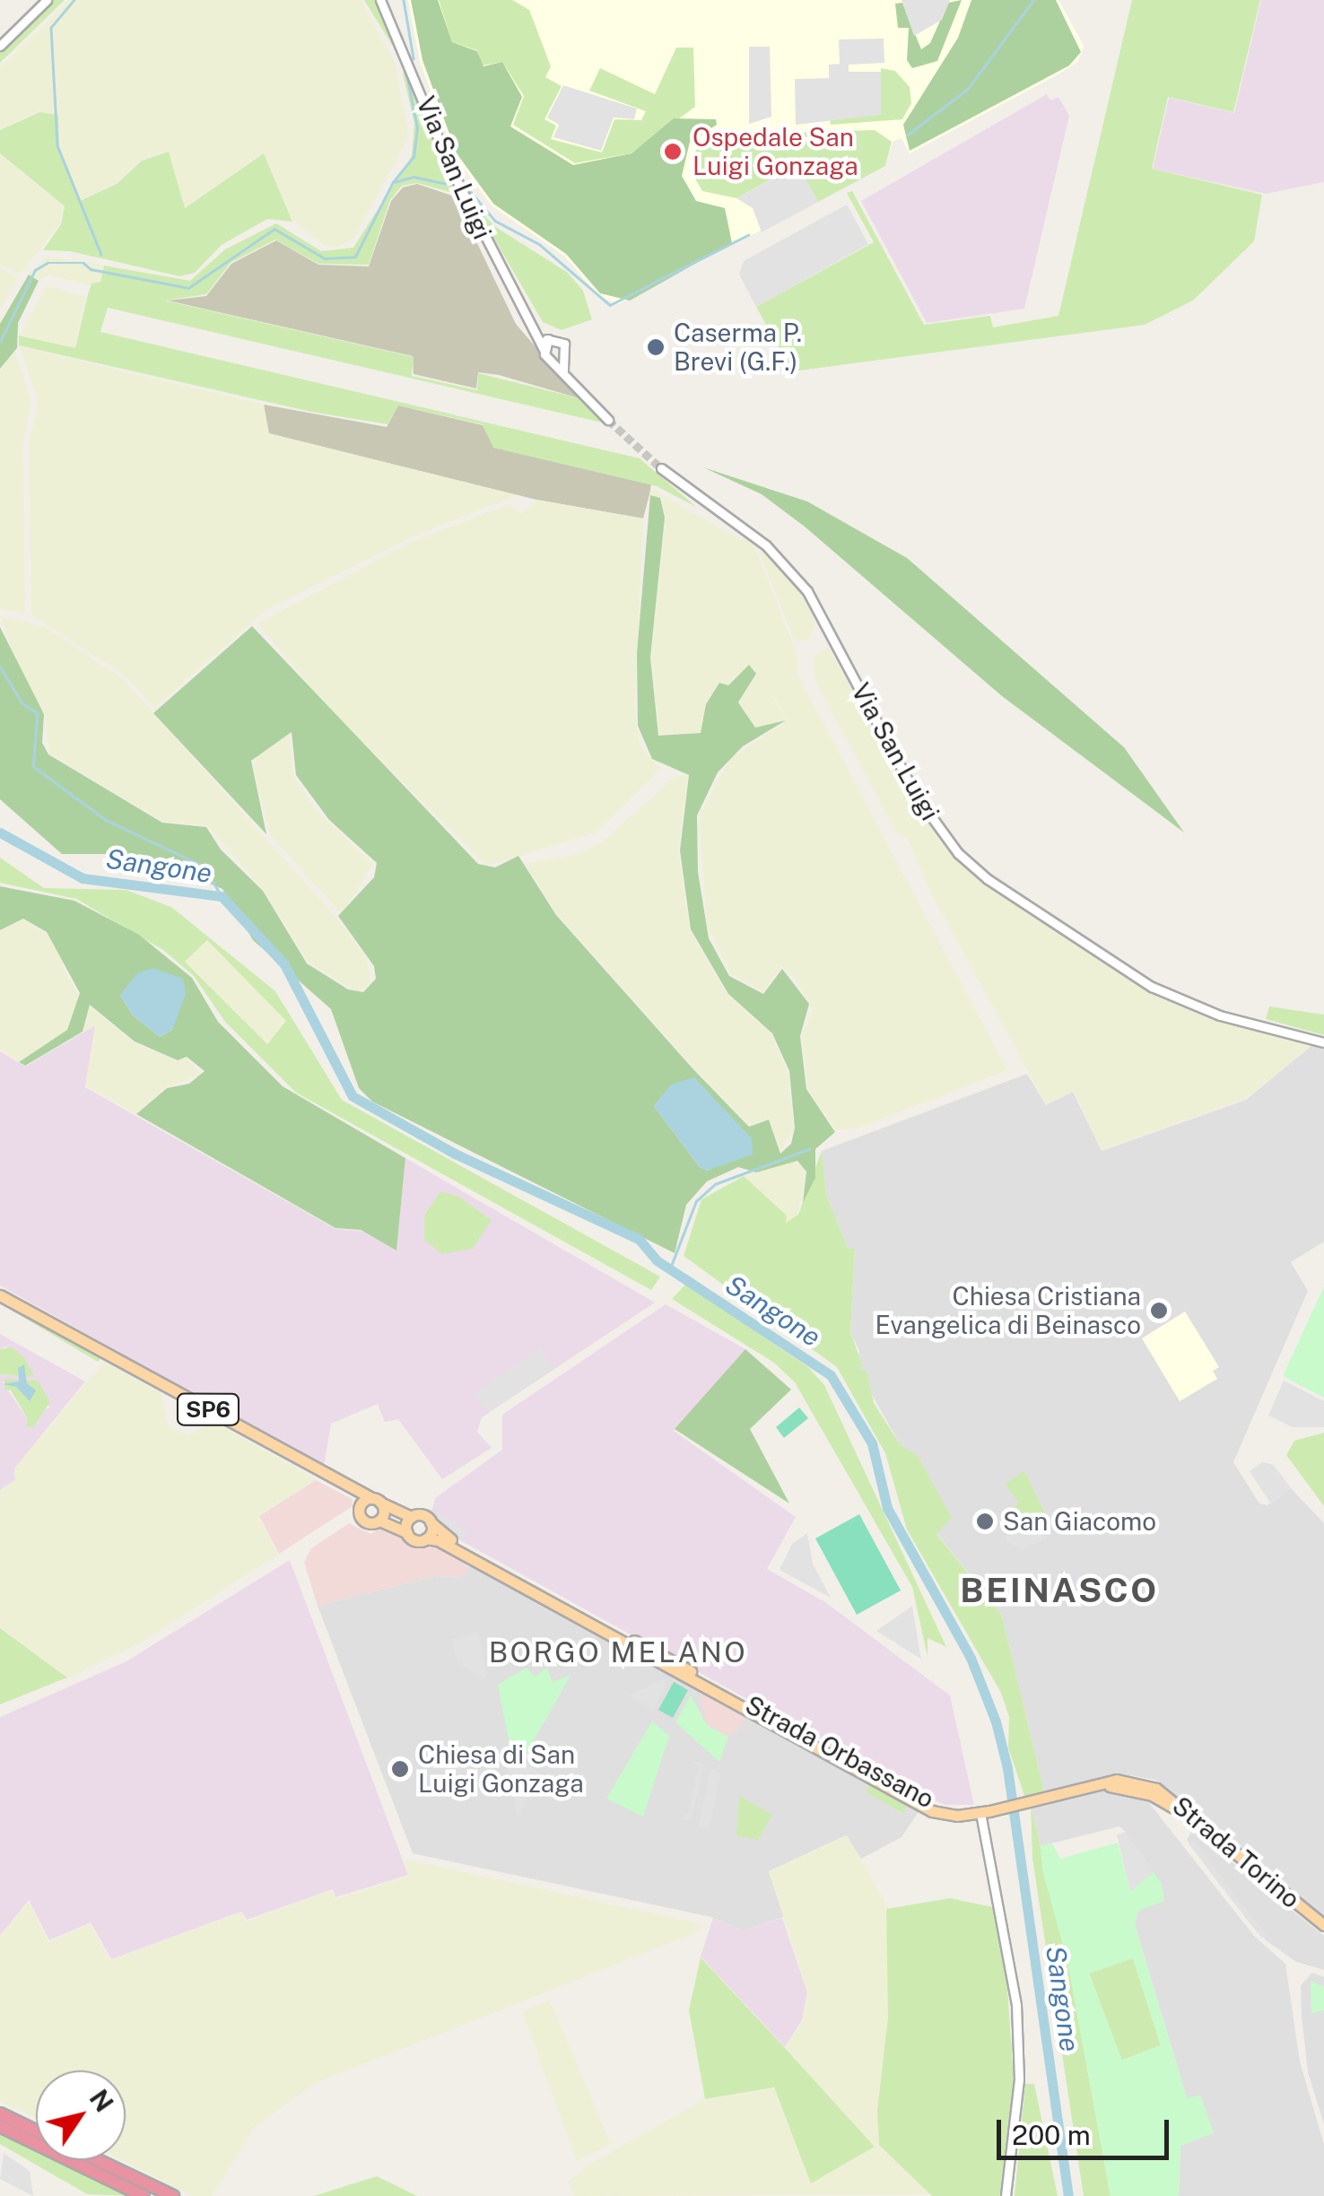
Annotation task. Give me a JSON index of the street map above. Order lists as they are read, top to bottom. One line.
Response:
{"streets":{"main road":["SP6","Strada Orbassano","Strada Torino"],"street":["Via San Luigi"]},"crossings":[["Strada Orbassano","Strada Torino"]],"districts":["BEINASCO","BORGO MELANO"],"water":["Sangone"],"places":["Ospedale San Luigi Gonzaga","Caserma P. Brevi (G.F.)","Chiesa Cristiana Evangelica di Beinasco","San Giacomo","Chiesa di San Luigi Gonzaga"],"scale_bar":"200 m","north":"top right"}
